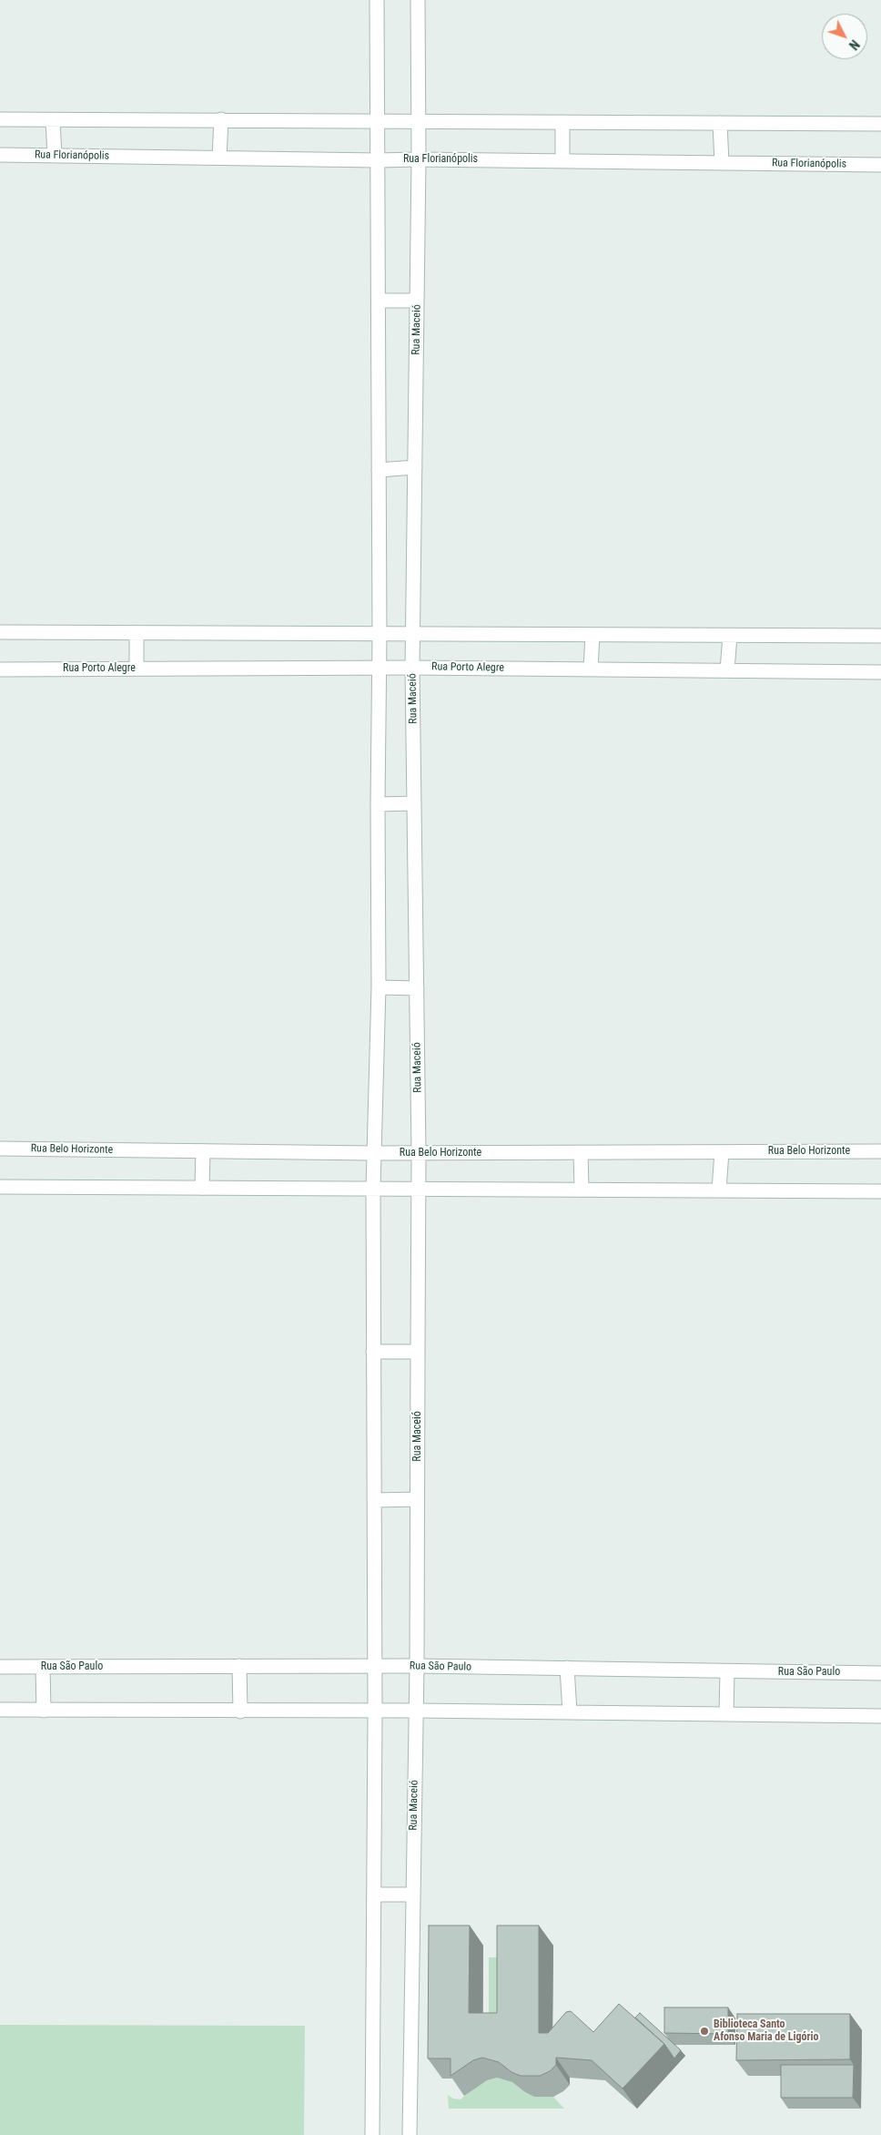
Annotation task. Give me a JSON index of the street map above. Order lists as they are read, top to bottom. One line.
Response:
{"streets":{"street":["Rua Florianópolis","Rua Maceió","Rua Porto Alegre","Rua Belo Horizonte","Rua São Paulo"]},"crossings":[["Rua Florianópolis","Rua Maceió"],["Rua Maceió","Rua Porto Alegre"],["Rua Maceió","Rua Belo Horizonte"],["Rua Maceió","Rua São Paulo"]],"places":["Biblioteca Santo Afonso Maria de Ligório"],"north":"bottom right"}
